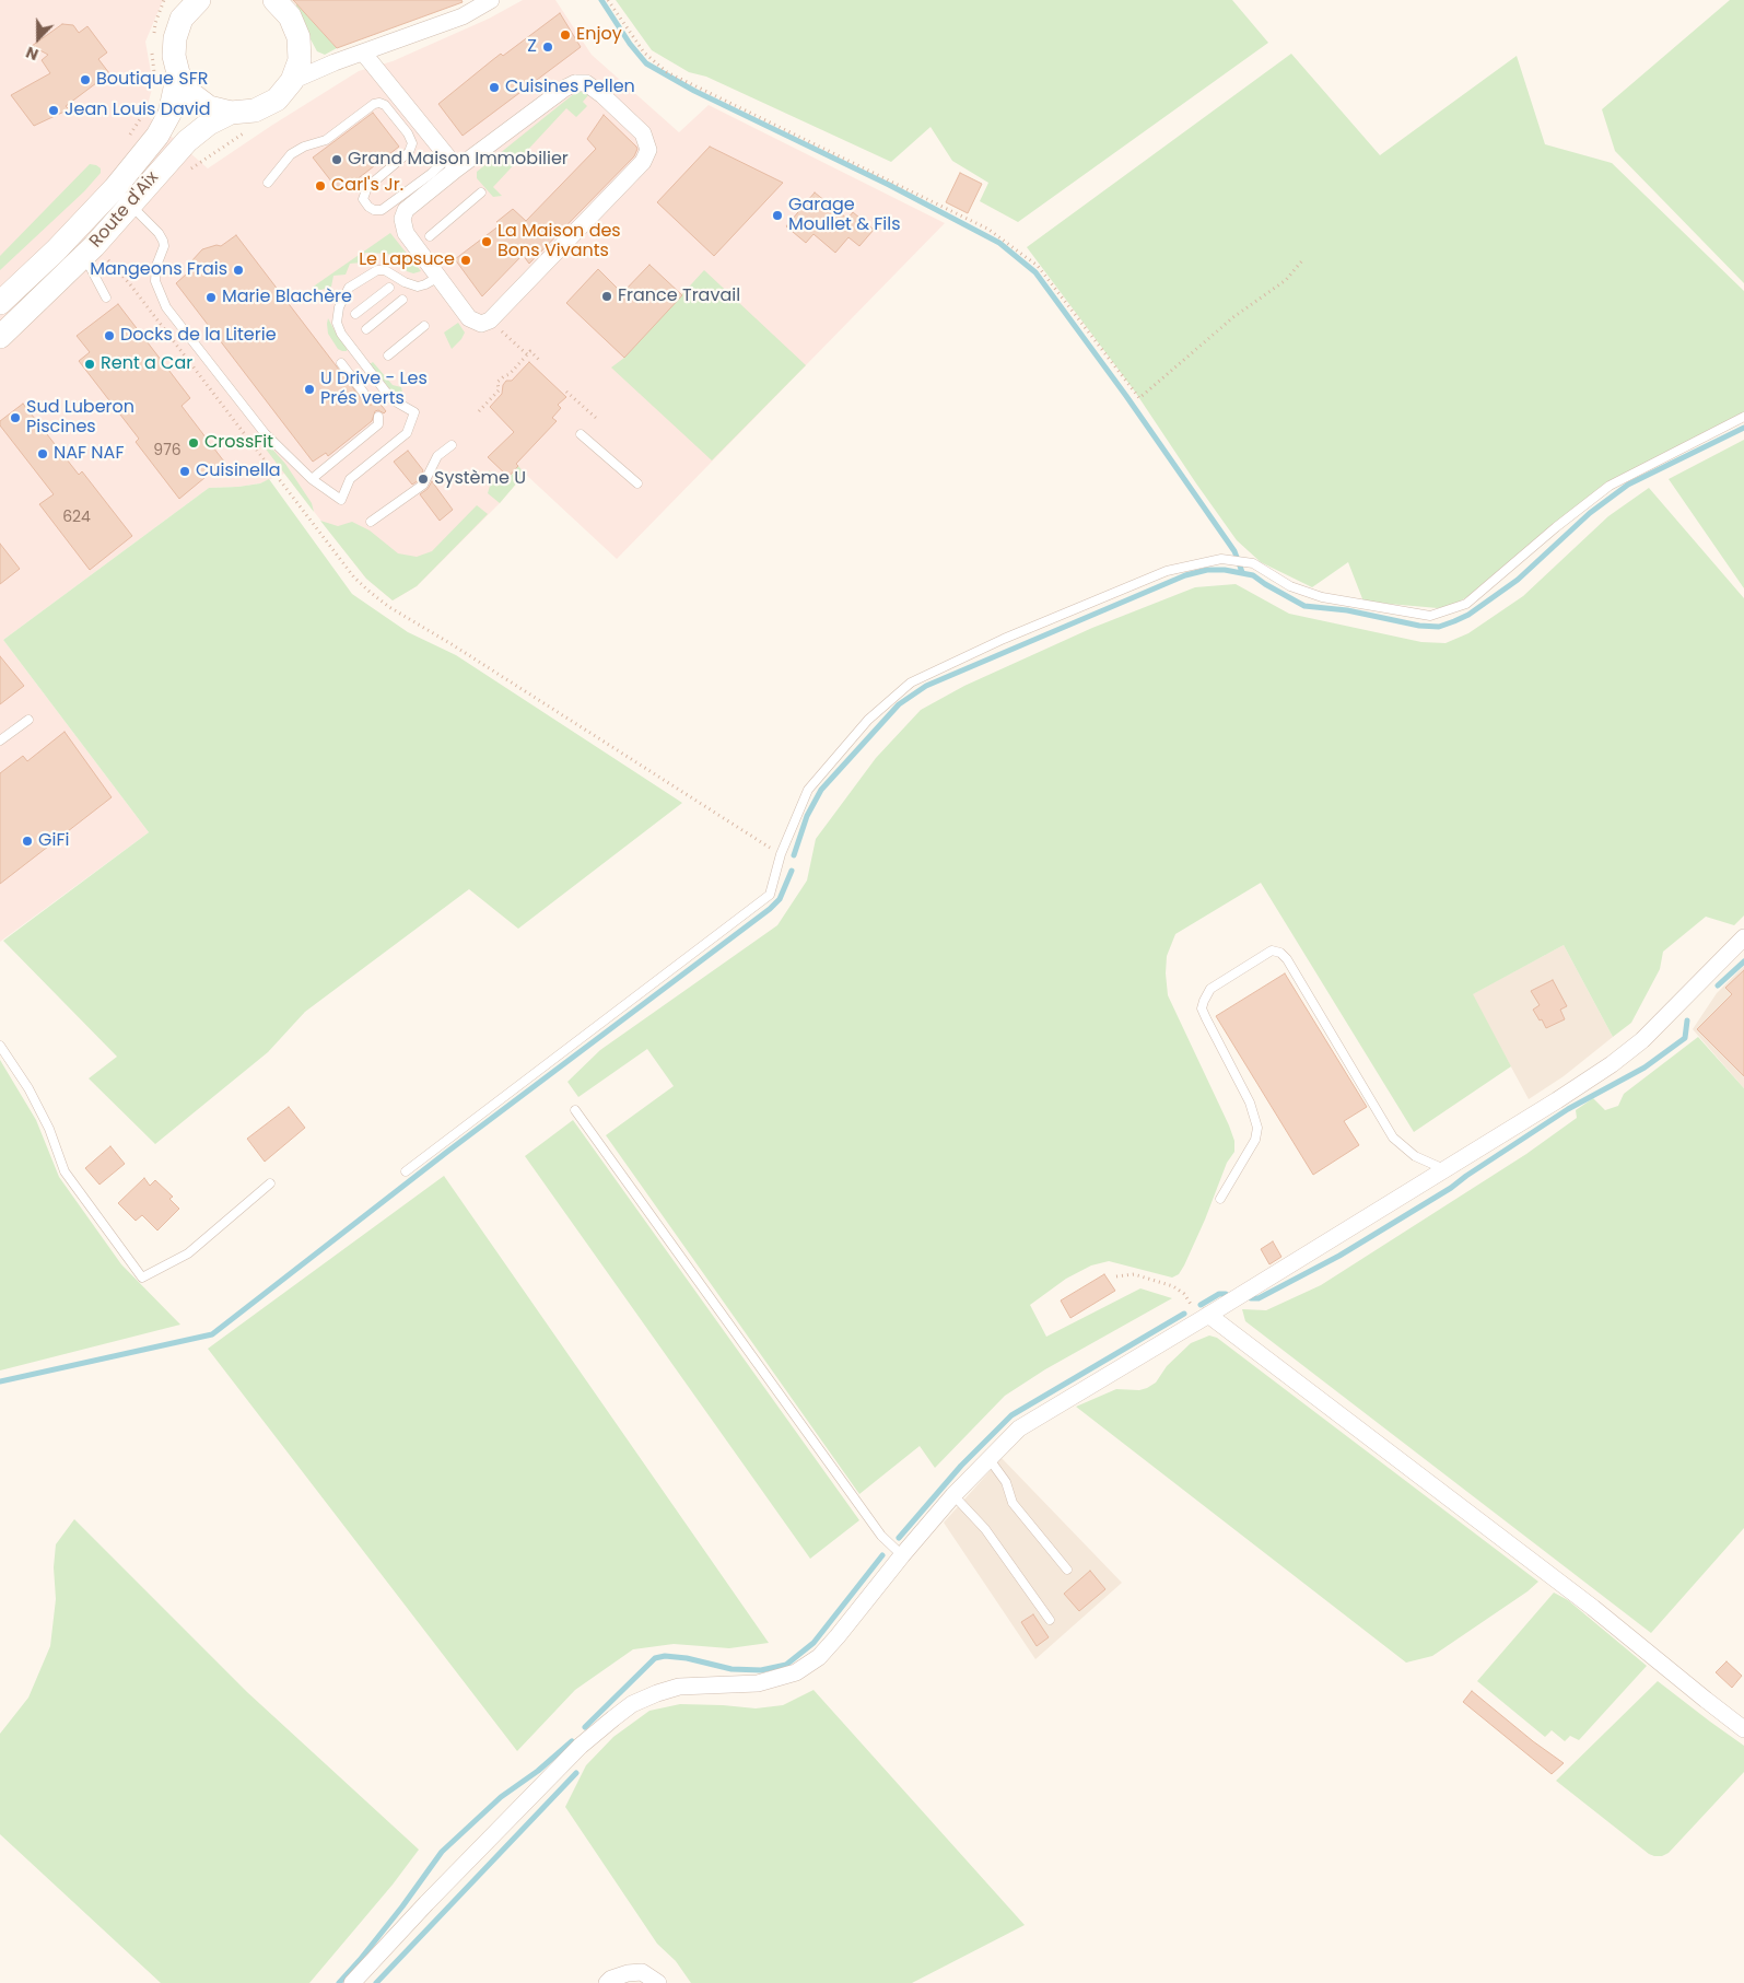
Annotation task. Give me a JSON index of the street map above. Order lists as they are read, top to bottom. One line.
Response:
{"streets":{"main road":["Route d'Aix"]},"places":["Enjoy","Z","Boutique SFR","Cuisines Pellen","Jean Louis David","Grand Maison Immobilier","Carl's Jr.","Garage Moullet & Fils","La Maison des Bons Vivants","Le Lapsuce","Mangeons Frais","France Travail","Marie Blachère","Docks de la Literie","Rent a Car","U Drive - Les Prés verts","Sud Luberon Piscines","CrossFit","NAF NAF","Cuisinella","Système U","GiFi"],"house_numbers":["976","624"],"north":"bottom"}
